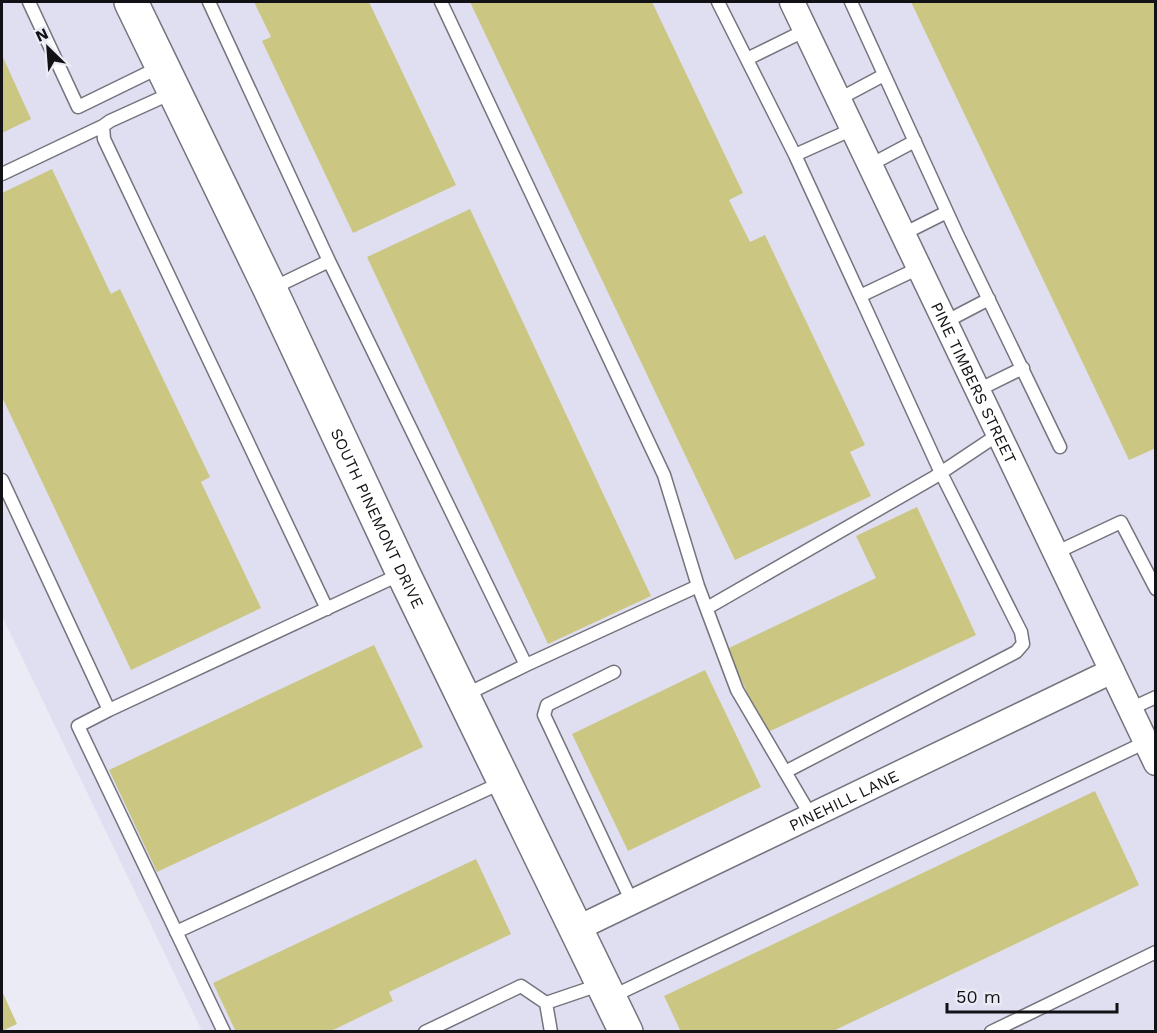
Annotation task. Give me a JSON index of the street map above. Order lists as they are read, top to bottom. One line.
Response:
{"streets":{"street":["PINE TIMBERS STREET","SOUTH PINEMONT DRIVE","PINEHILL LANE"]},"crossings":[["PINE TIMBERS STREET","PINEHILL LANE"],["SOUTH PINEMONT DRIVE","PINEHILL LANE"]],"scale_bar":"50 m","north":"top left"}
